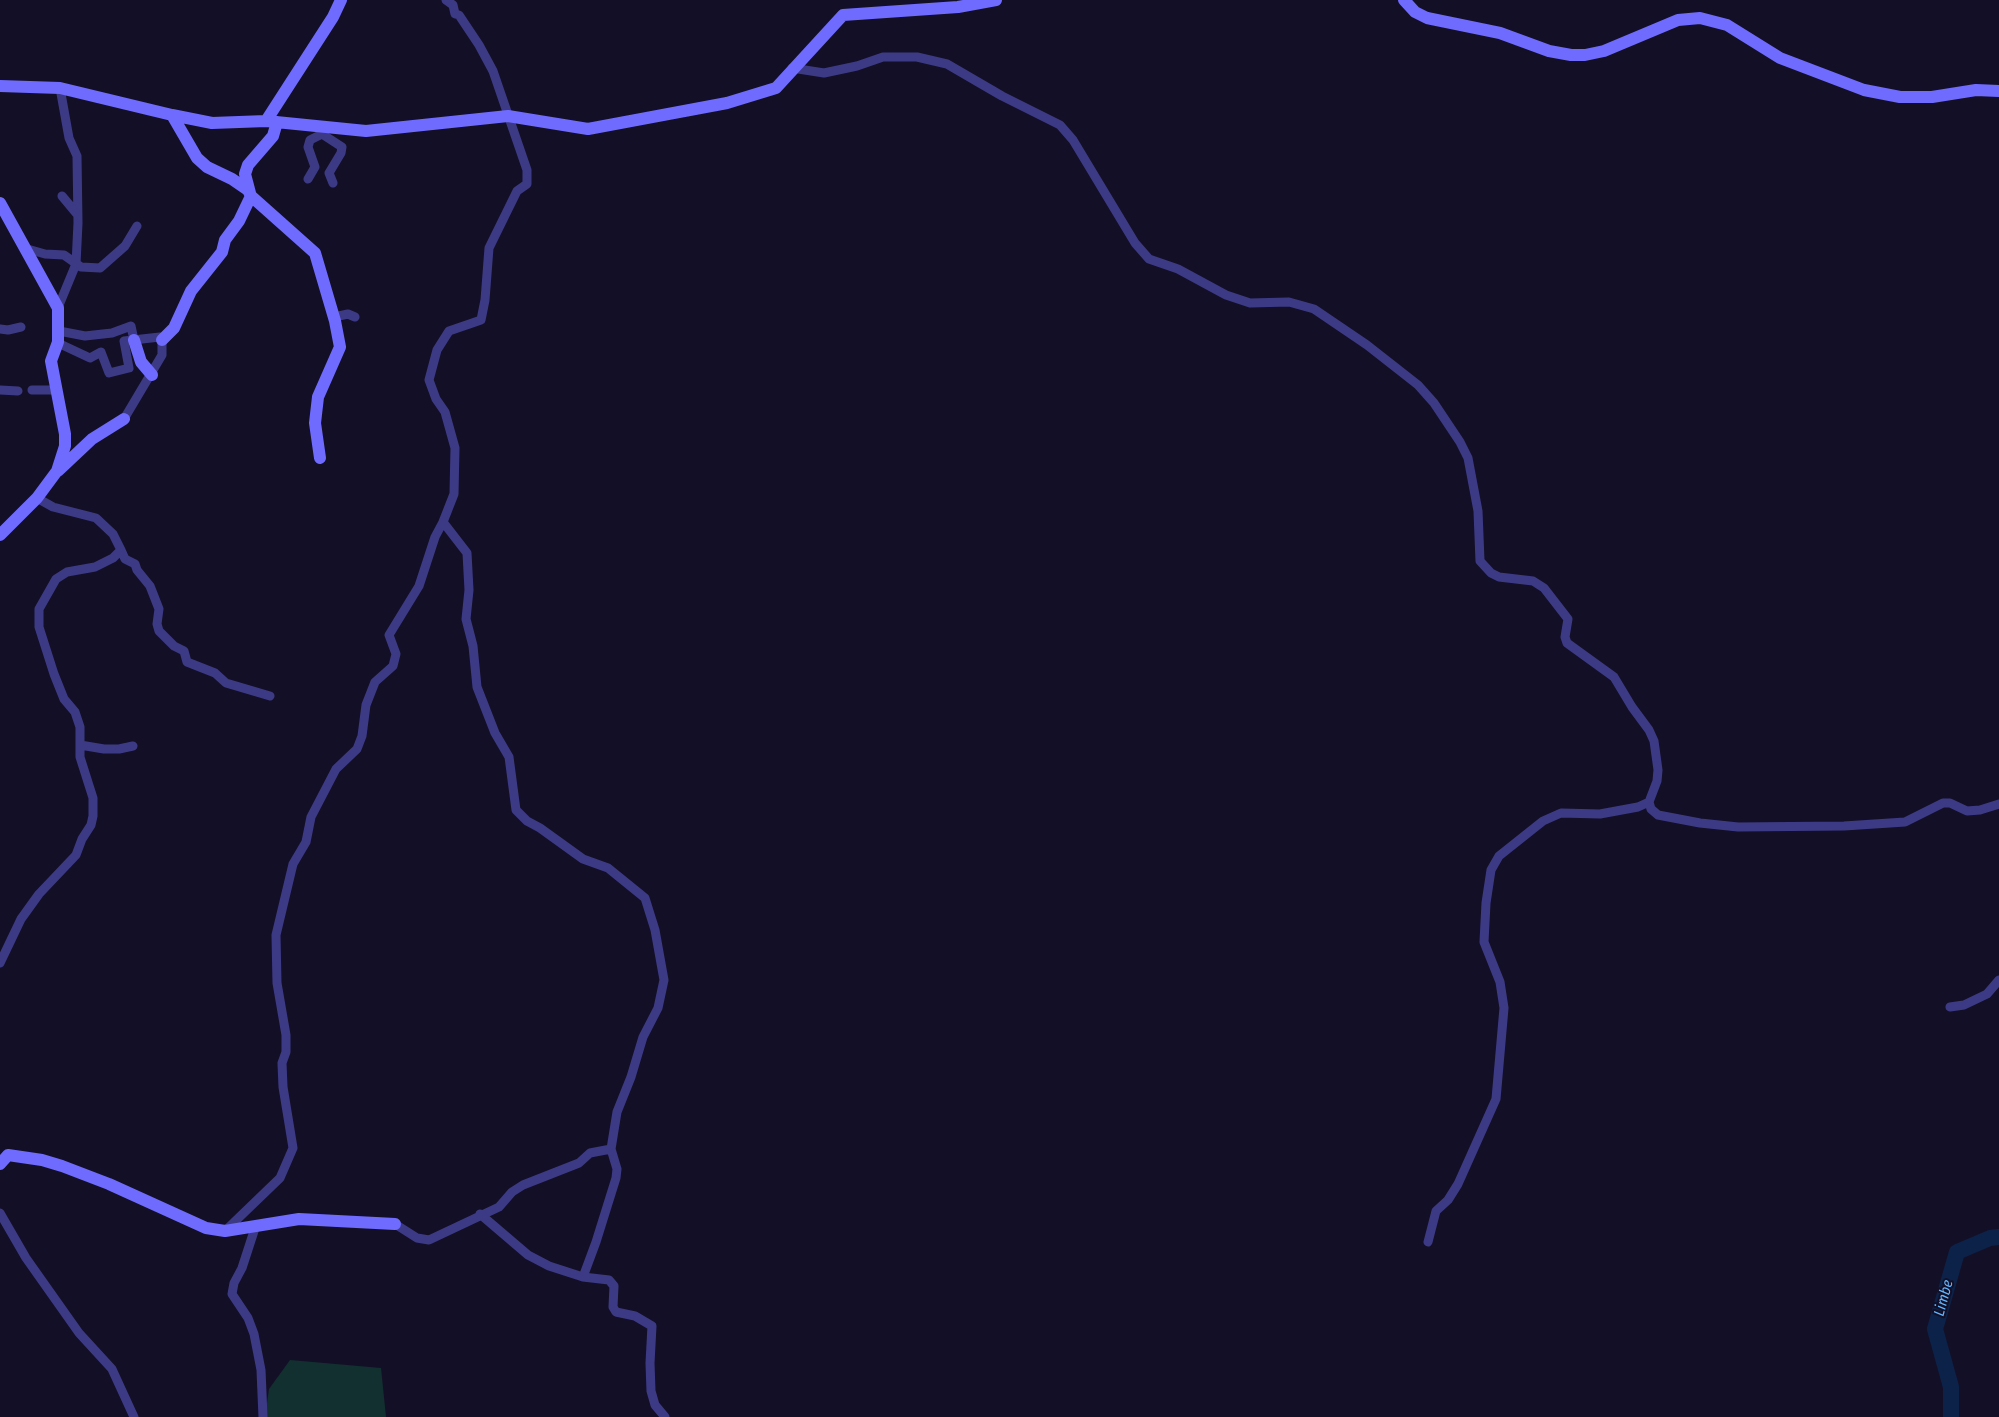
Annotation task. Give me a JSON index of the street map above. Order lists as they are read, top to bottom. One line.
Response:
{"water":["Limbe"]}
